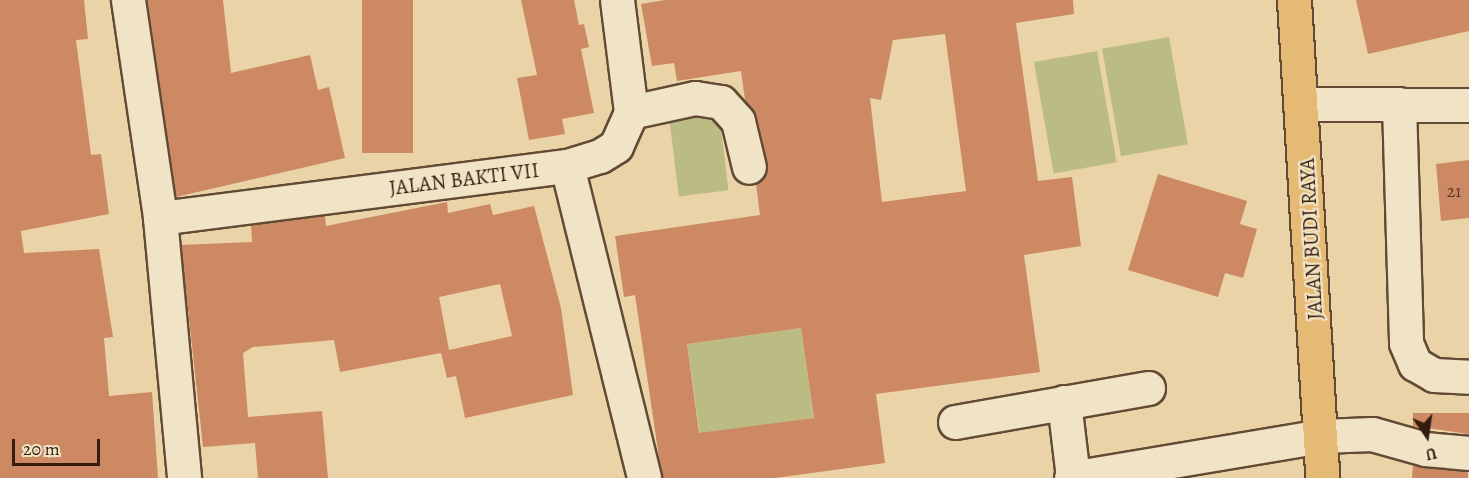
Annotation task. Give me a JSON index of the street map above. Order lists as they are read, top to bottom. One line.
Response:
{"streets":{"main road":["JALAN BUDI RAYA"],"street":["JALAN BAKTI VII"]},"house_numbers":["21"],"scale_bar":"20 m","north":"bottom"}
